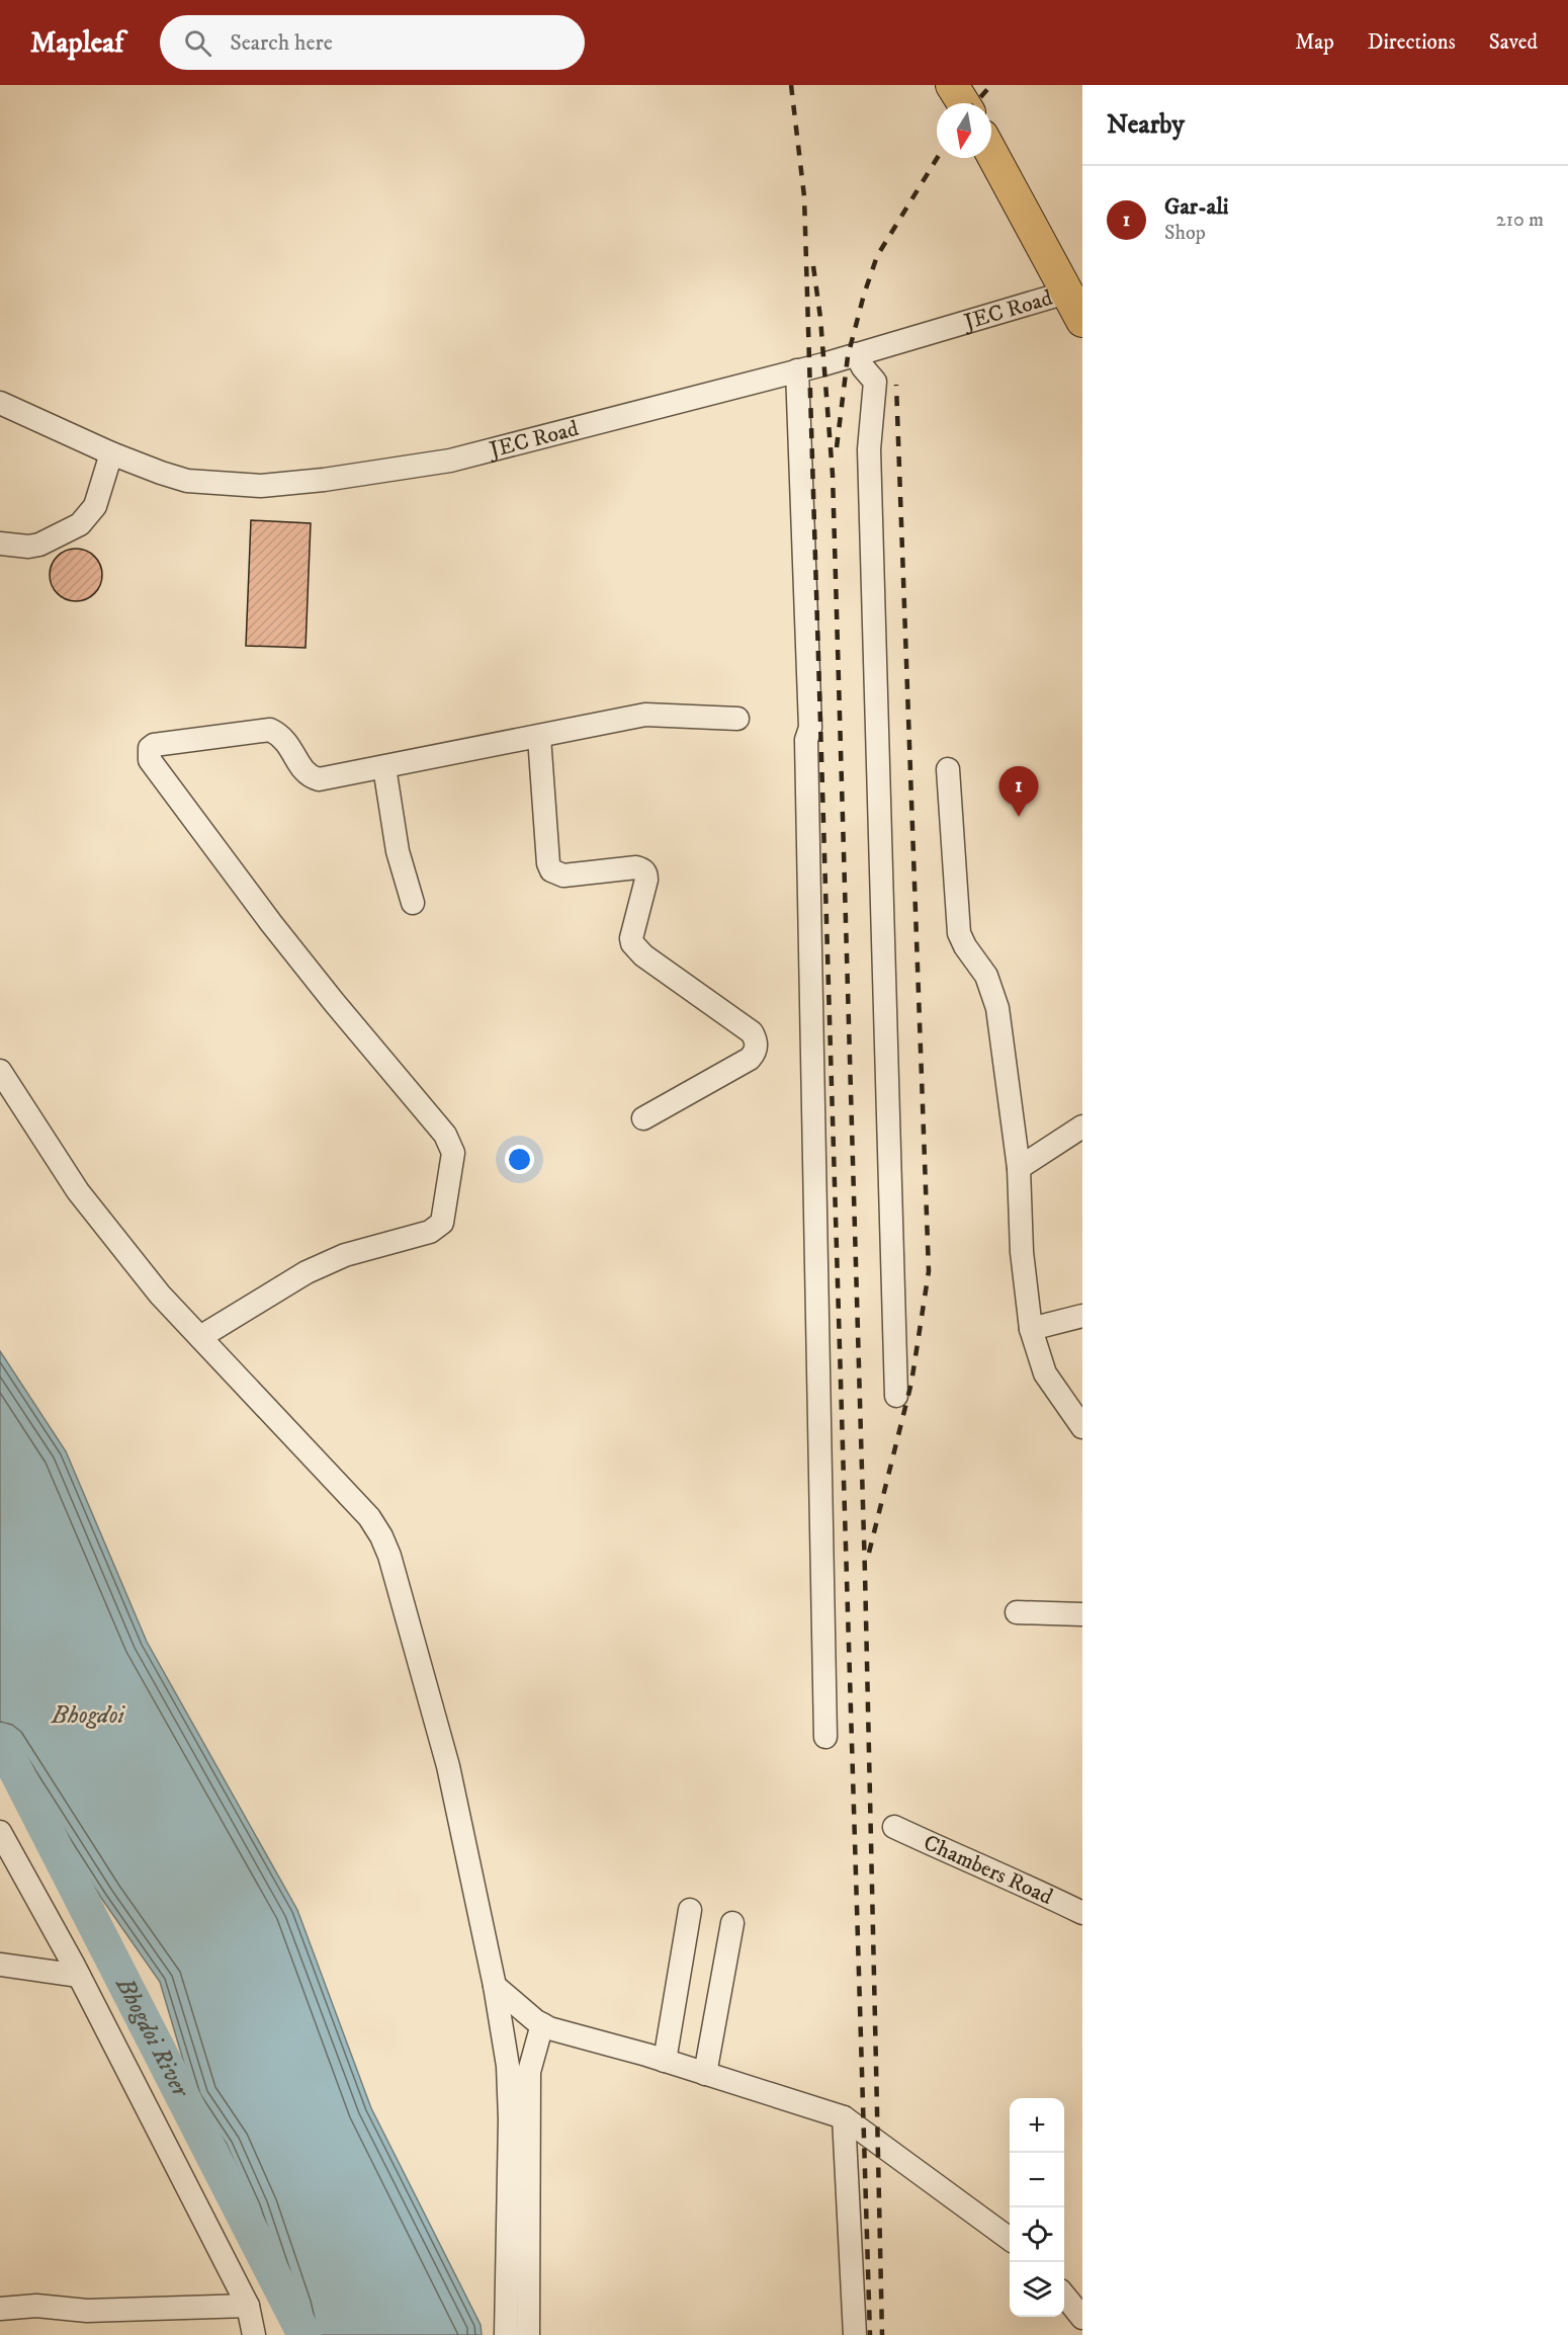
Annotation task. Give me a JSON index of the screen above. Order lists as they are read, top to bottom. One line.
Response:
{"streets":{"street":["JEC Road","Chambers Road"]},"water":["Bhogdoi","Bhogdoi River"],"north":"bottom","page":{"header":"Mapleaf","search":"Search here","nav":["Map","Directions","Saved"],"heading":"Nearby","list":[{"mark":"1","name":"Gar-ali","note":"Shop","value":"210 m"}],"pins":"1","map_buttons":["+","−"]}}
